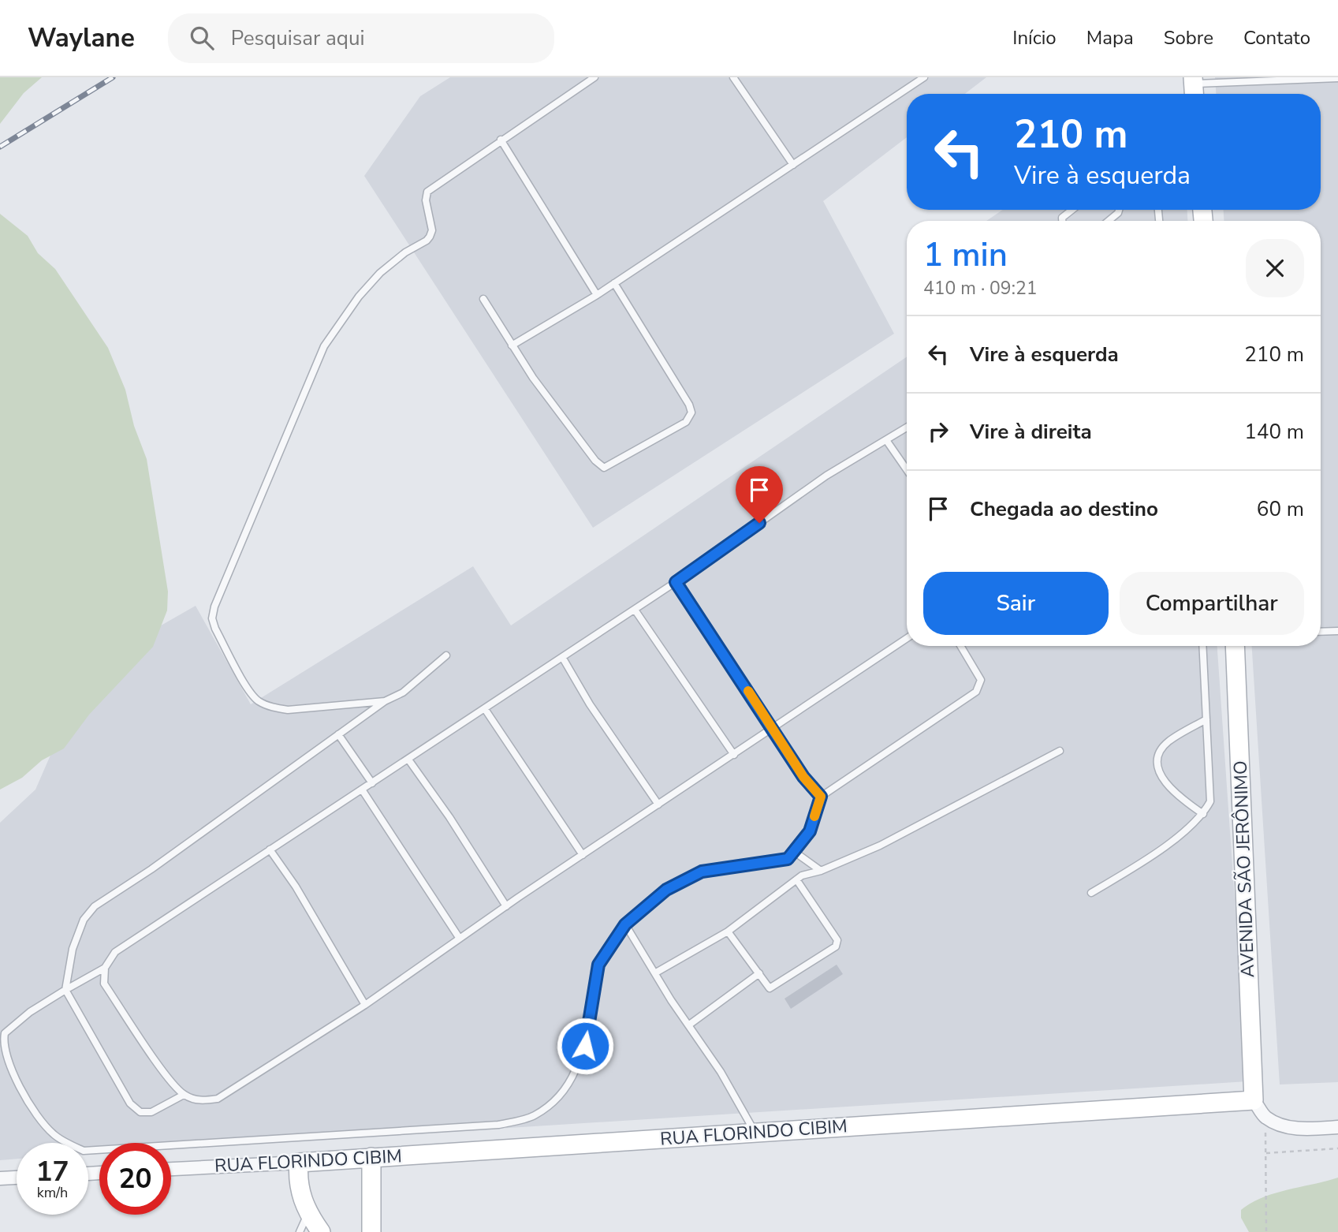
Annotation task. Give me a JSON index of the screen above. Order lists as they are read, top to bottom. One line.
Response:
{"streets":{"street":["AVENIDA SÃO JERÔNIMO","RUA FLORINDO CIBIM"]},"crossings":[["AVENIDA SÃO JERÔNIMO","RUA FLORINDO CIBIM"]],"page":{"header":"Waylane","search":"Pesquisar aqui","nav":["Início","Mapa","Sobre","Contato"],"turn":["210 m","Vire à esquerda"],"heading":["1 min","410 m · 09:21"],"list":[{"name":"Vire à esquerda","value":"210 m"},{"name":"Vire à direita","value":"140 m"},{"name":"Chegada ao destino","value":"60 m"}],"buttons":["Sair","Compartilhar"],"speed":"17 km/h","limit":"20"}}
